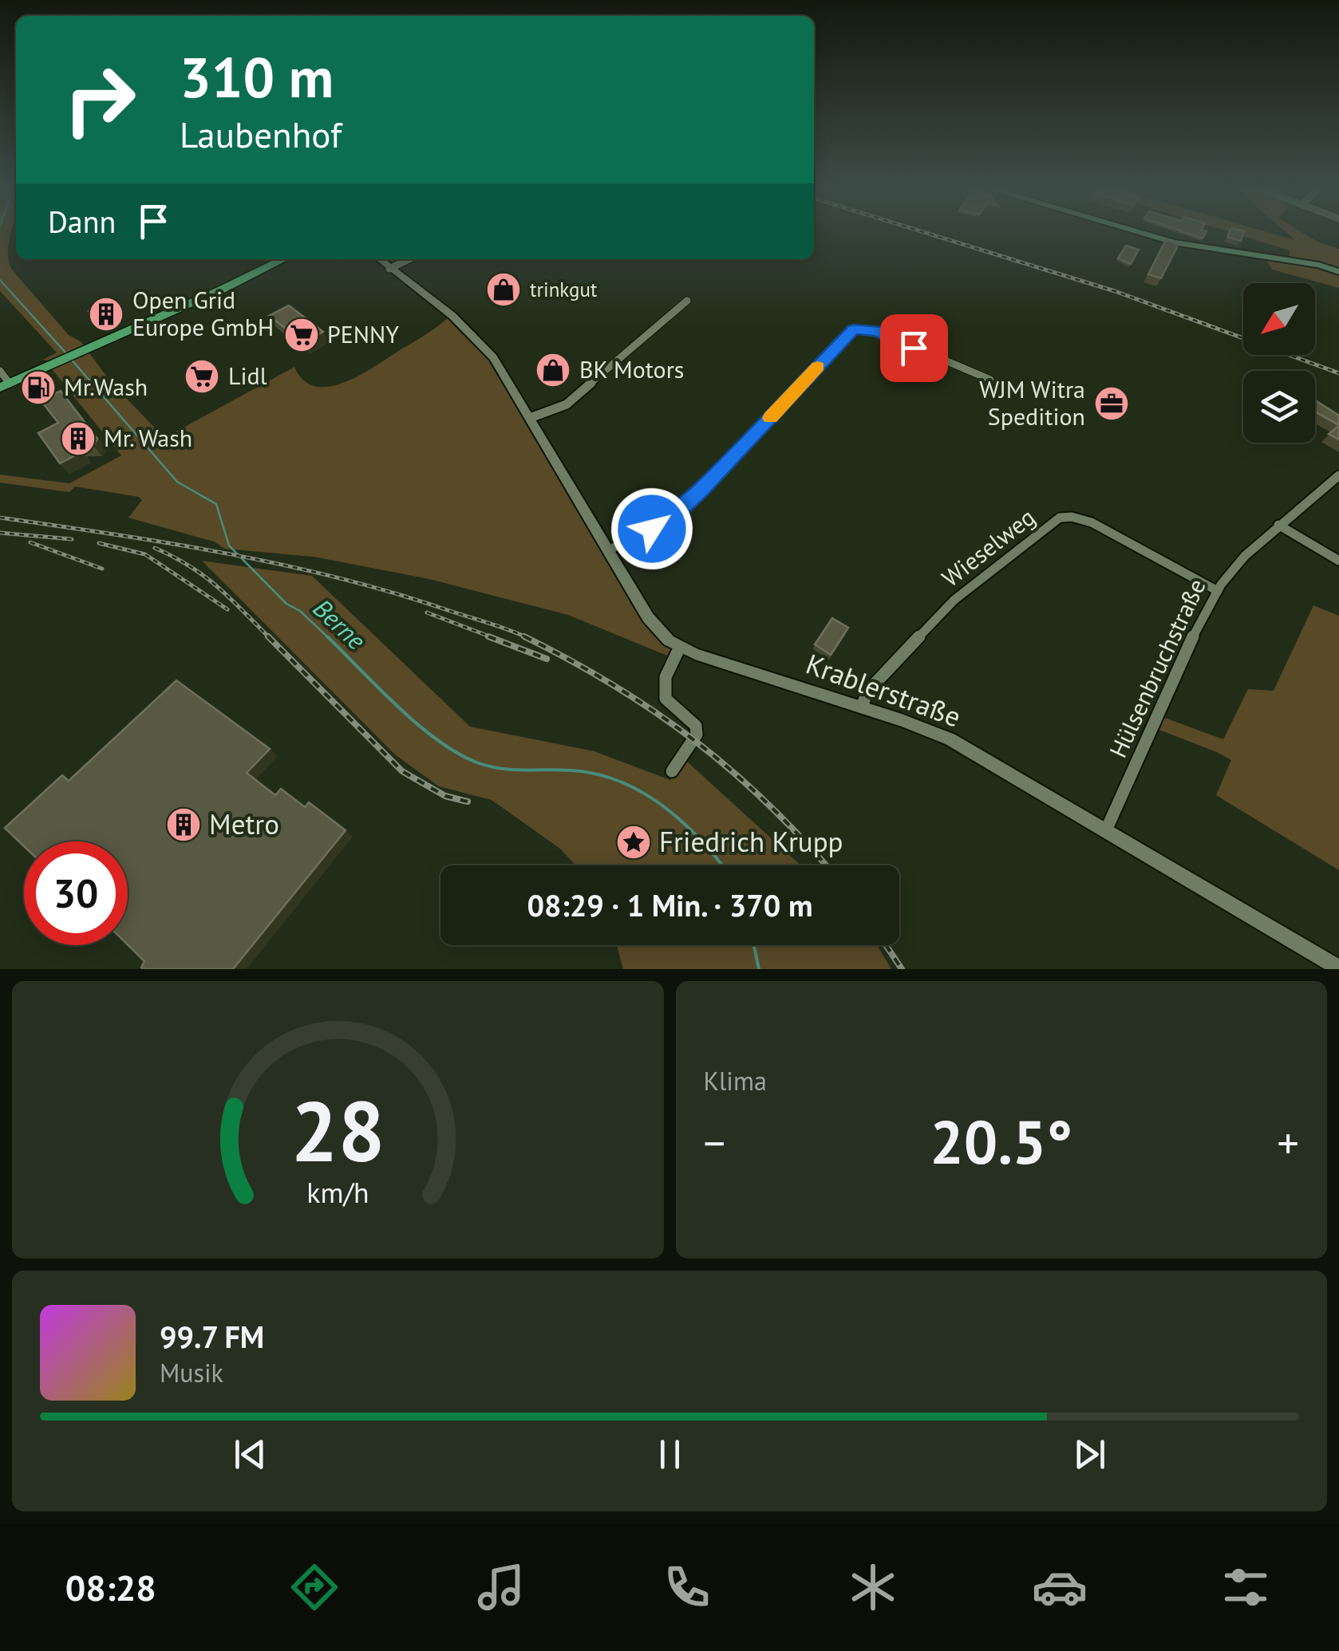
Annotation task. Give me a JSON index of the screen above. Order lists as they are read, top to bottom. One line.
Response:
{"streets":{"street":["Wieselweg","Hülsenbruchstraße","Krablerstraße"]},"crossings":[["Wieselweg","Hülsenbruchstraße"],["Wieselweg","Krablerstraße"],["Hülsenbruchstraße","Krablerstraße"]],"water":["Berne"],"places":{"shop":["trinkgut","BK Motors"],"building":["Open Grid Europe GmbH","Mr. Wash","Metro"],"supermarket":["PENNY","Lidl"],"fuel station":["Mr.Wash"],"office":["WJM Witra Spedition"],"place":["Friedrich Krupp"]},"north":"bottom left","page":{"turn":["310 m","Laubenhof"],"then":"Dann","limit":"30","trip":"08:29 · 1 Min. · 370 m","tile":"Klima","heat":["−","20.5°","+"],"song":["99.7 FM","Musik"],"tabs":"08:28","gauge":["28","km/h"]}}
